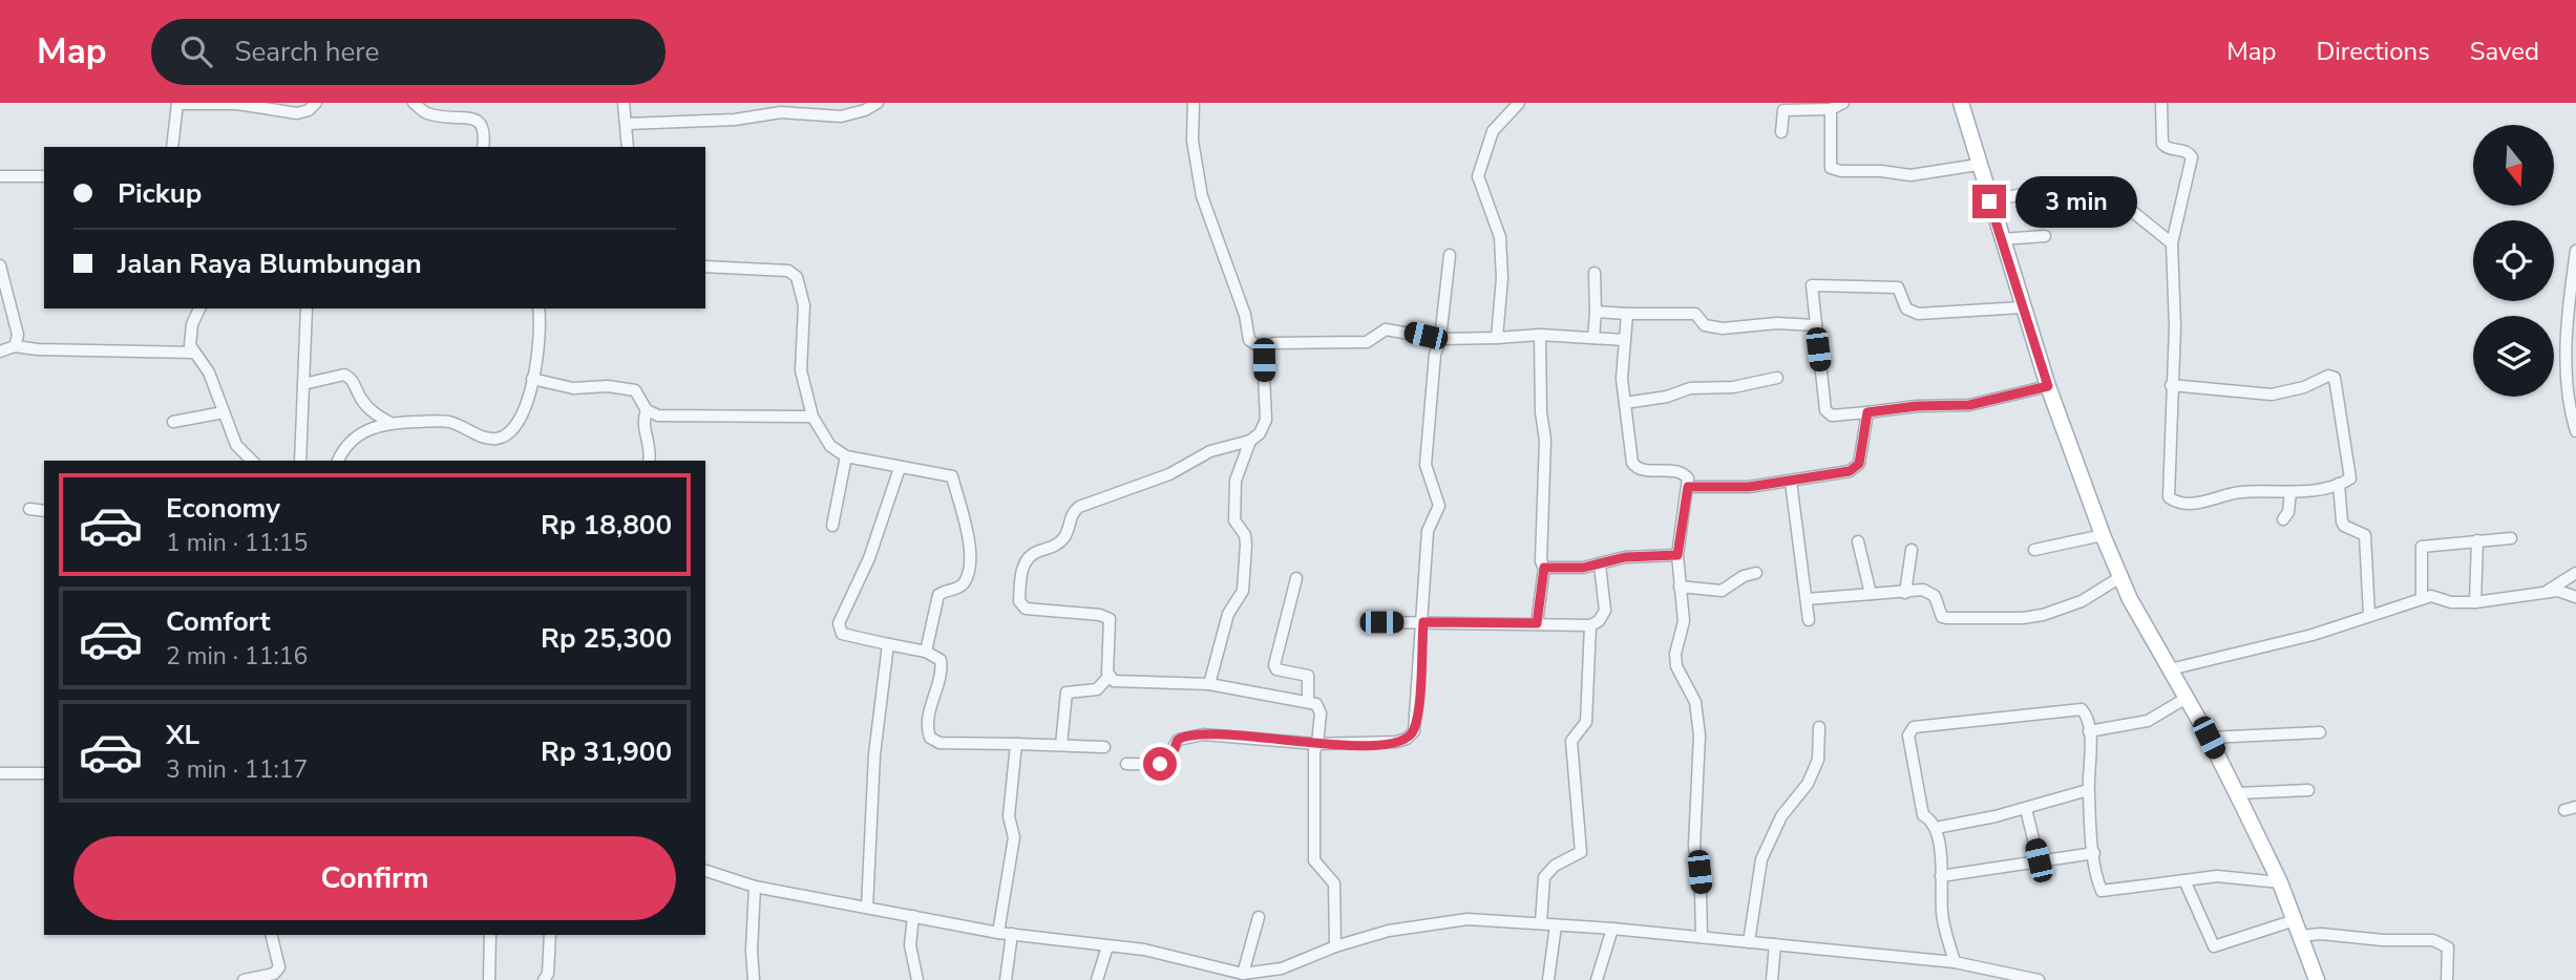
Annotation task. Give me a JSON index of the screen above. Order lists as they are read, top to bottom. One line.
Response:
{"north":"bottom","page":{"header":"Map","search":"Search here","nav":["Map","Directions","Saved"],"banner":["Pickup","Jalan Raya Blumbungan"],"bubble":"3 min","list":[{"name":"Economy","note":"1 min · 11:15","value":"Rp 18,800"},{"name":"Comfort","note":"2 min · 11:16","value":"Rp 25,300"},{"name":"XL","note":"3 min · 11:17","value":"Rp 31,900"}],"buttons":"Confirm"}}
